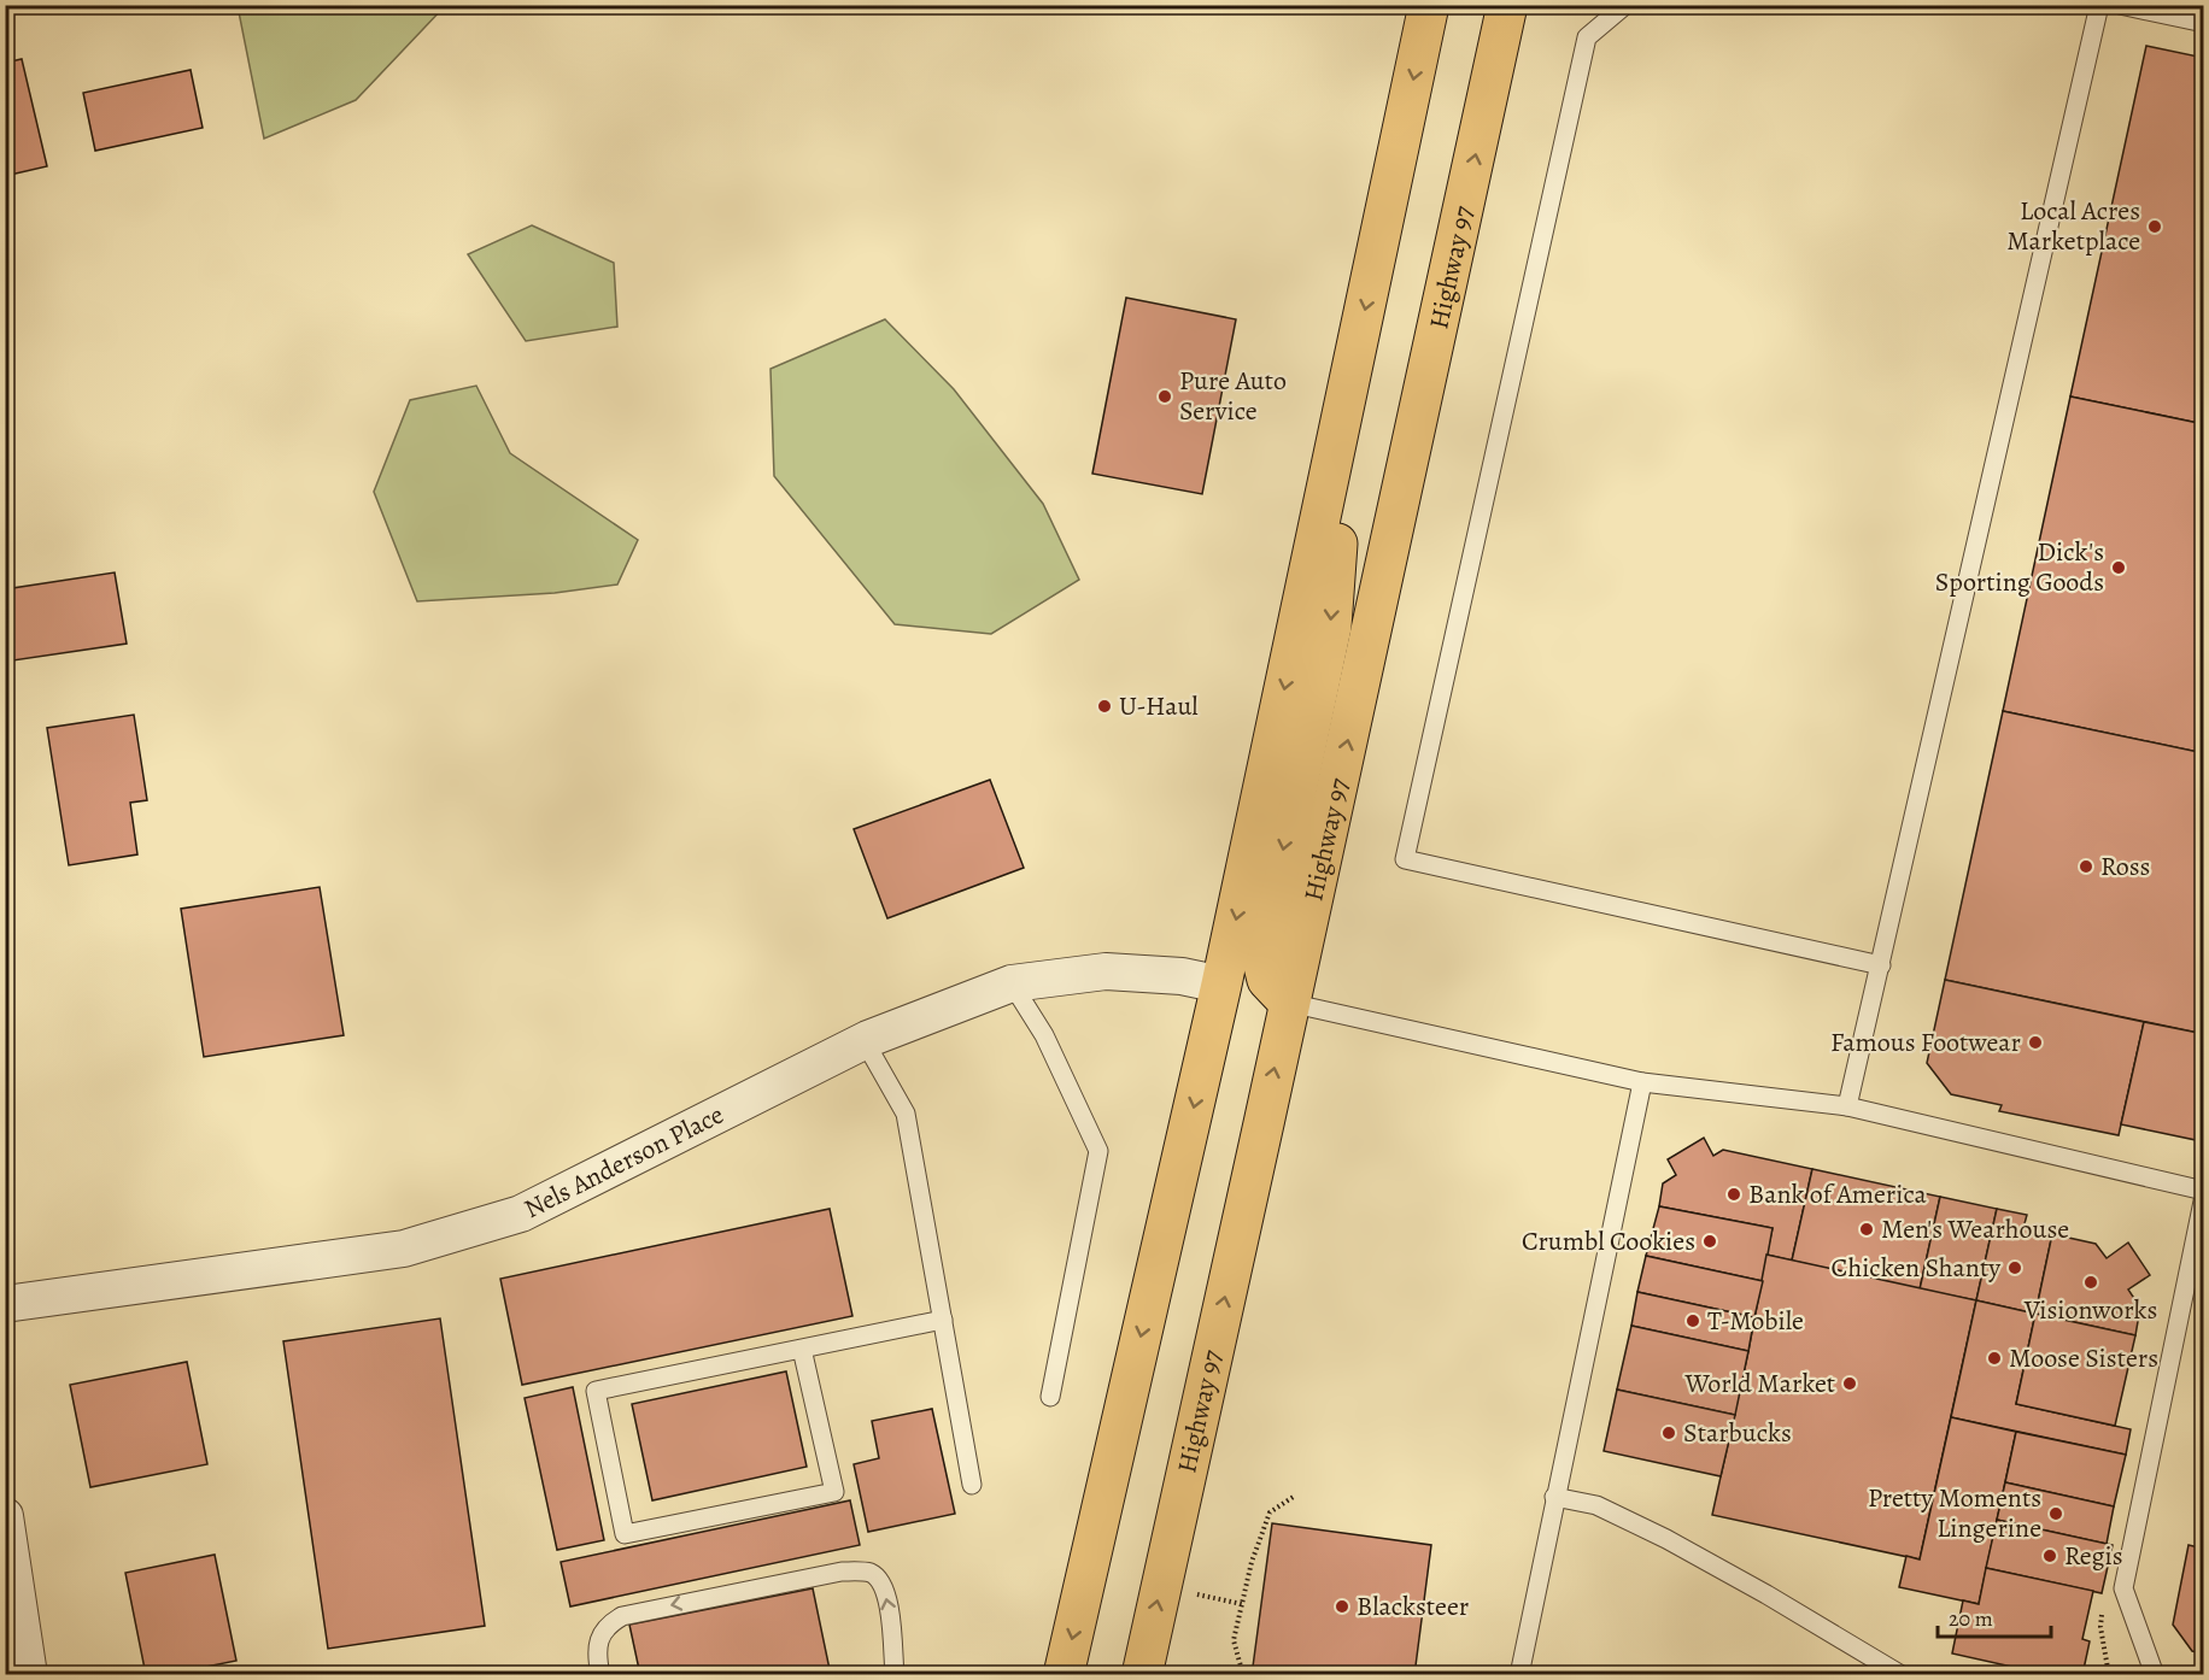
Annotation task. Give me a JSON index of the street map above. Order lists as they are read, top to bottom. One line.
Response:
{"streets":{"main road":["Highway 97"],"street":["Nels Anderson Place"]},"places":["Local Acres Marketplace","Pure Auto Service","Dick's Sporting Goods","U-Haul","Ross","Famous Footwear","Bank of America","Men's Wearhouse","Crumbl Cookies","Chicken Shanty","Visionworks","T-Mobile","Moose Sisters","World Market","Starbucks","Pretty Moments Lingerine","Regis","Blacksteer"],"scale_bar":"20 m"}
